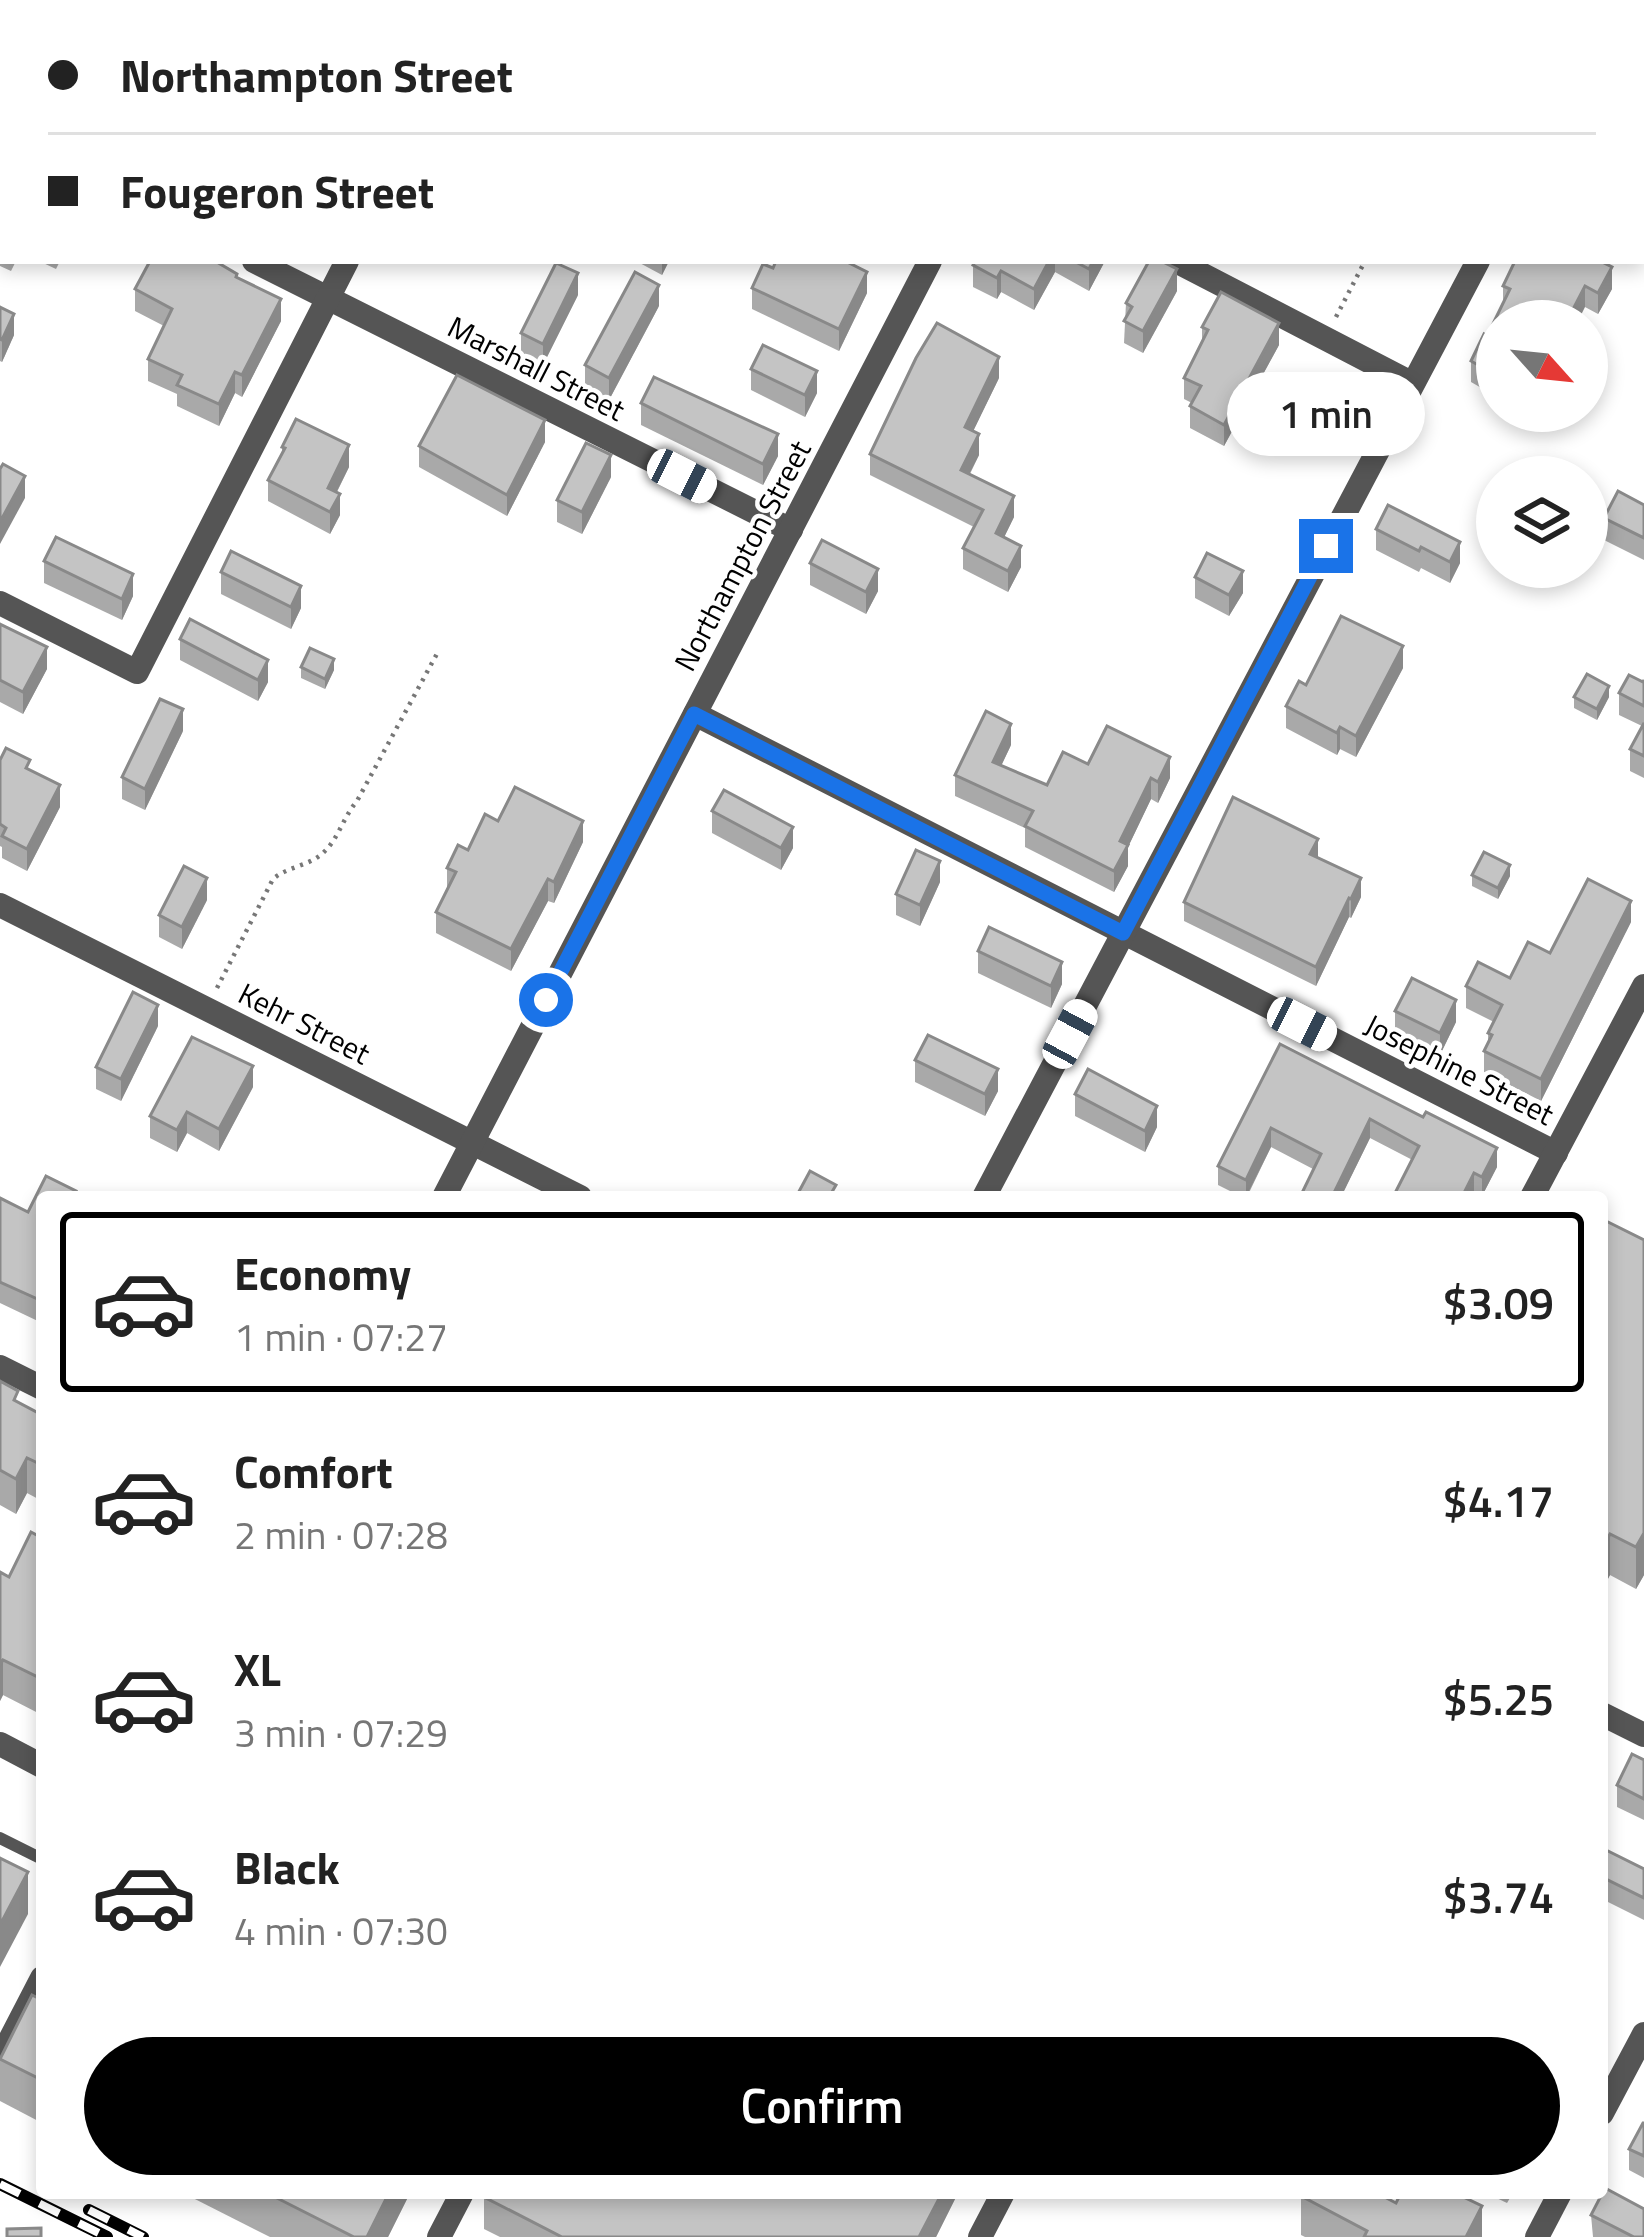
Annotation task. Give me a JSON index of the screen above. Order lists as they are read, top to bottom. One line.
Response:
{"streets":{"street":["Marshall Street","Northampton Street","Kehr Street","Josephine Street"]},"crossings":[["Marshall Street","Northampton Street"],["Northampton Street","Kehr Street"],["Northampton Street","Josephine Street"]],"north":"bottom right","page":{"banner":["Northampton Street","Fougeron Street"],"bubble":"1 min","list":[{"name":"Economy","note":"1 min · 07:27","value":"$3.09"},{"name":"Comfort","note":"2 min · 07:28","value":"$4.17"},{"name":"XL","note":"3 min · 07:29","value":"$5.25"},{"name":"Black","note":"4 min · 07:30","value":"$3.74"}],"buttons":"Confirm"}}
